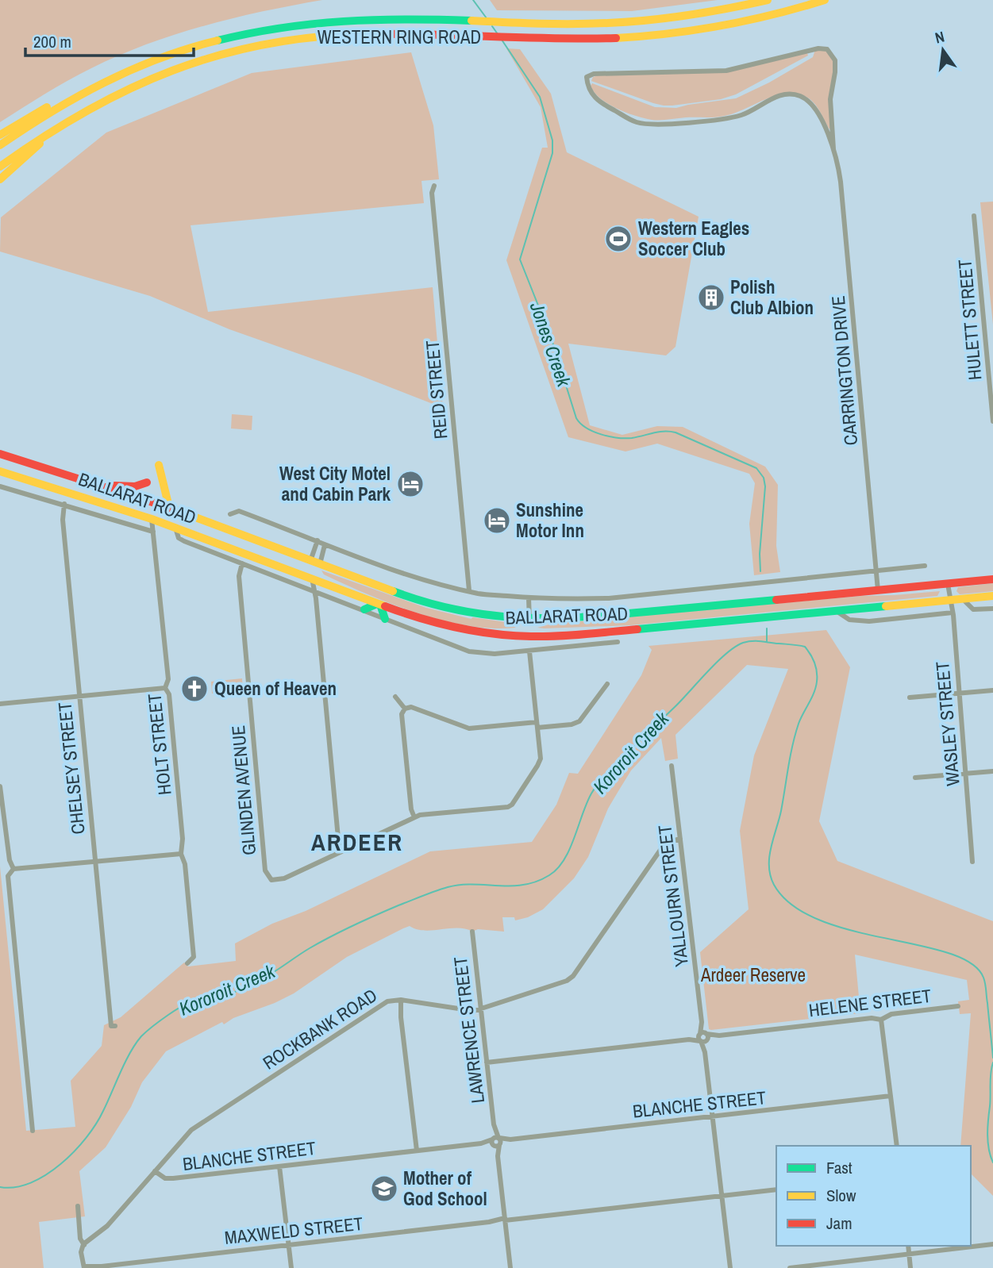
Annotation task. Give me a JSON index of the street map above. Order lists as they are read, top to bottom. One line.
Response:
{"streets":{"highway":["WESTERN RING ROAD","BALLARAT ROAD"],"street":["HULETT STREET","CARRINGTON DRIVE","REID STREET","WASLEY STREET","HOLT STREET","CHELSEY STREET","GLINDEN AVENUE","YALLOURN STREET","HELENE STREET","ROCKBANK ROAD","LAWRENCE STREET","BLANCHE STREET","MAXWELD STREET"]},"crossings":[["CARRINGTON DRIVE","BALLARAT ROAD"],["REID STREET","BALLARAT ROAD"],["BALLARAT ROAD","WASLEY STREET"],["BALLARAT ROAD","HOLT STREET"],["BALLARAT ROAD","GLINDEN AVENUE"],["YALLOURN STREET","HELENE STREET"],["YALLOURN STREET","ROCKBANK ROAD"],["YALLOURN STREET","BLANCHE STREET"],["YALLOURN STREET","MAXWELD STREET"],["HELENE STREET","LAWRENCE STREET"],["ROCKBANK ROAD","LAWRENCE STREET"],["ROCKBANK ROAD","BLANCHE STREET"],["LAWRENCE STREET","BLANCHE STREET"],["LAWRENCE STREET","MAXWELD STREET"]],"districts":["ARDEER"],"water":["Jones Creek","Kororoit Creek"],"parks":["Ardeer Reserve"],"places":{"sports":["Western Eagles Soccer Club"],"building":["Polish Club Albion"],"hotel":["West City Motel and Cabin Park","Sunshine Motor Inn"],"church":["Queen of Heaven"],"school or university":["Mother of God School"]},"legend":["Fast","Slow","Jam"],"scale_bar":"200 m","north":"top"}
